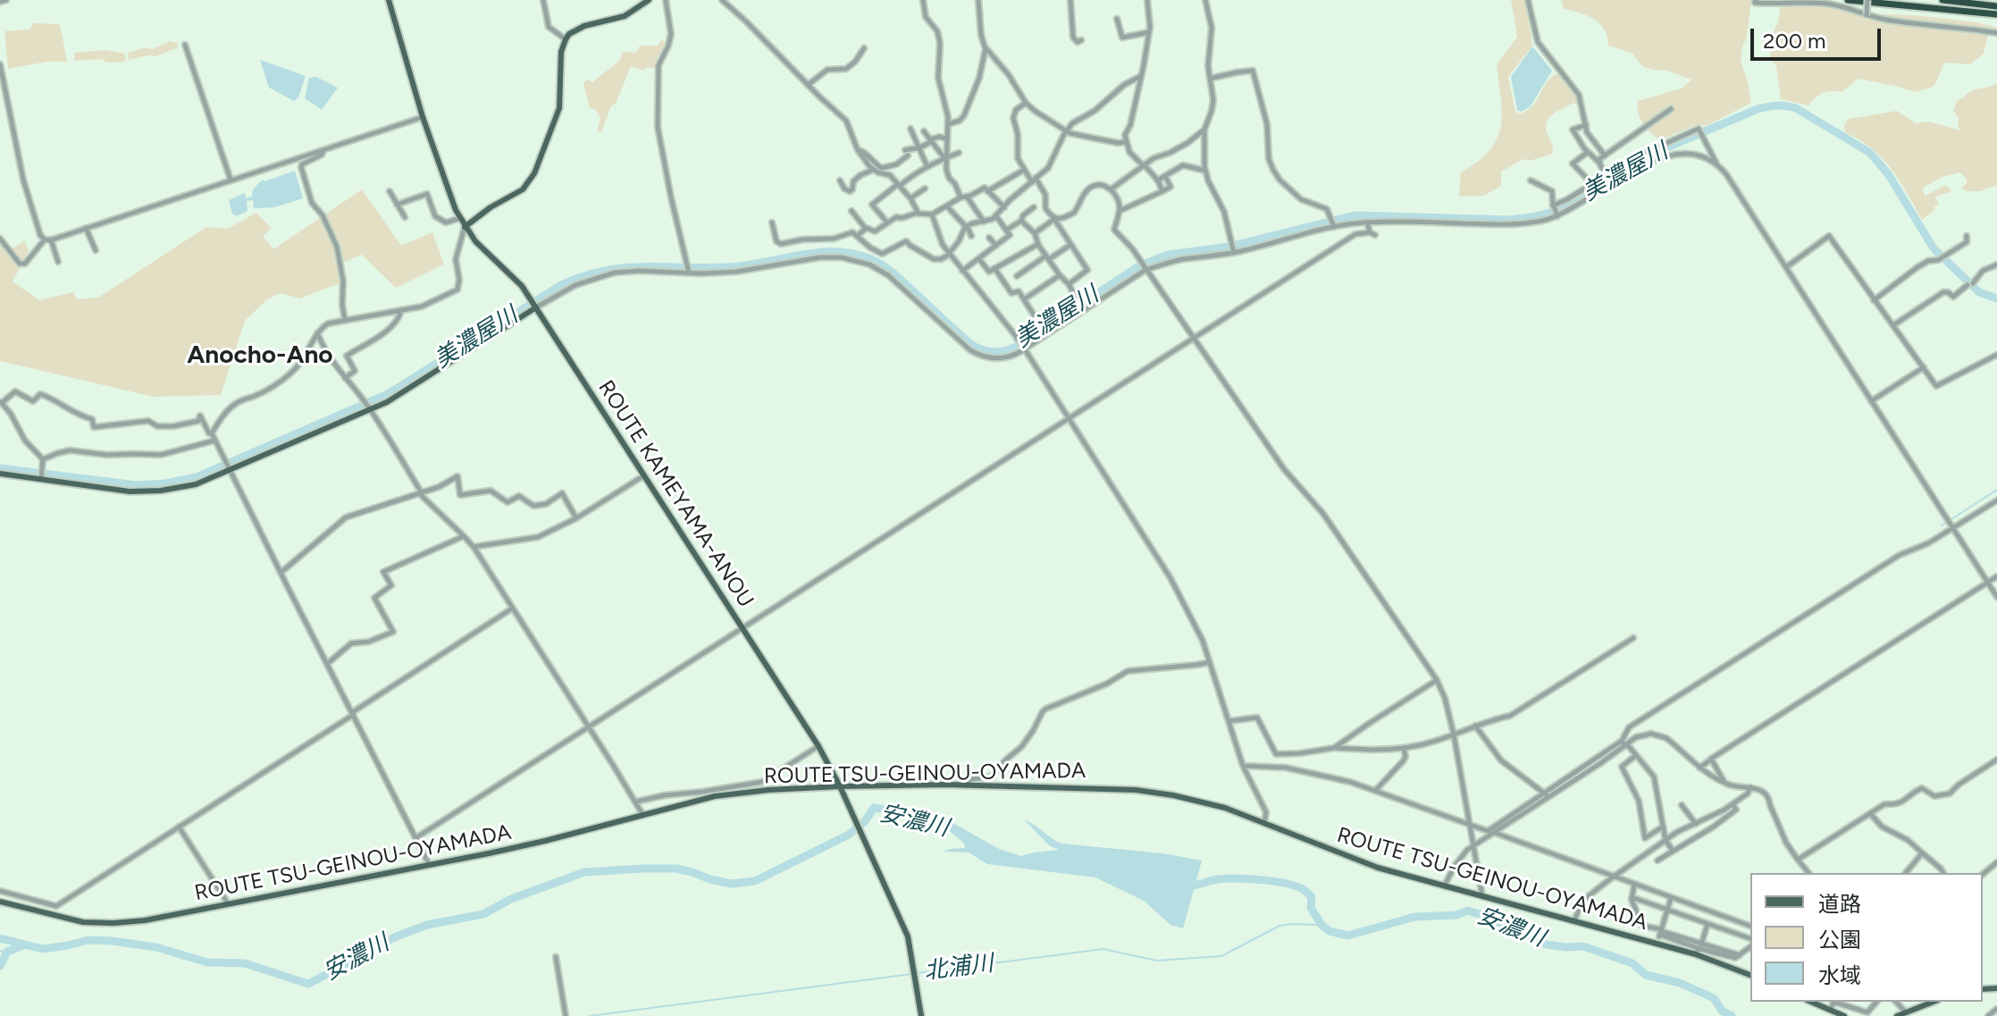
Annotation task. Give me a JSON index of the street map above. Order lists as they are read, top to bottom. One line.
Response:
{"streets":{"main road":["ROUTE KAMEYAMA-ANOU","ROUTE TSU-GEINOU-OYAMADA"]},"crossings":[["ROUTE KAMEYAMA-ANOU","ROUTE TSU-GEINOU-OYAMADA"]],"districts":["Anocho-Ano"],"water":["美濃屋川","安濃川","北浦川"],"legend":["道路","公園","水域"],"scale_bar":"200 m"}
